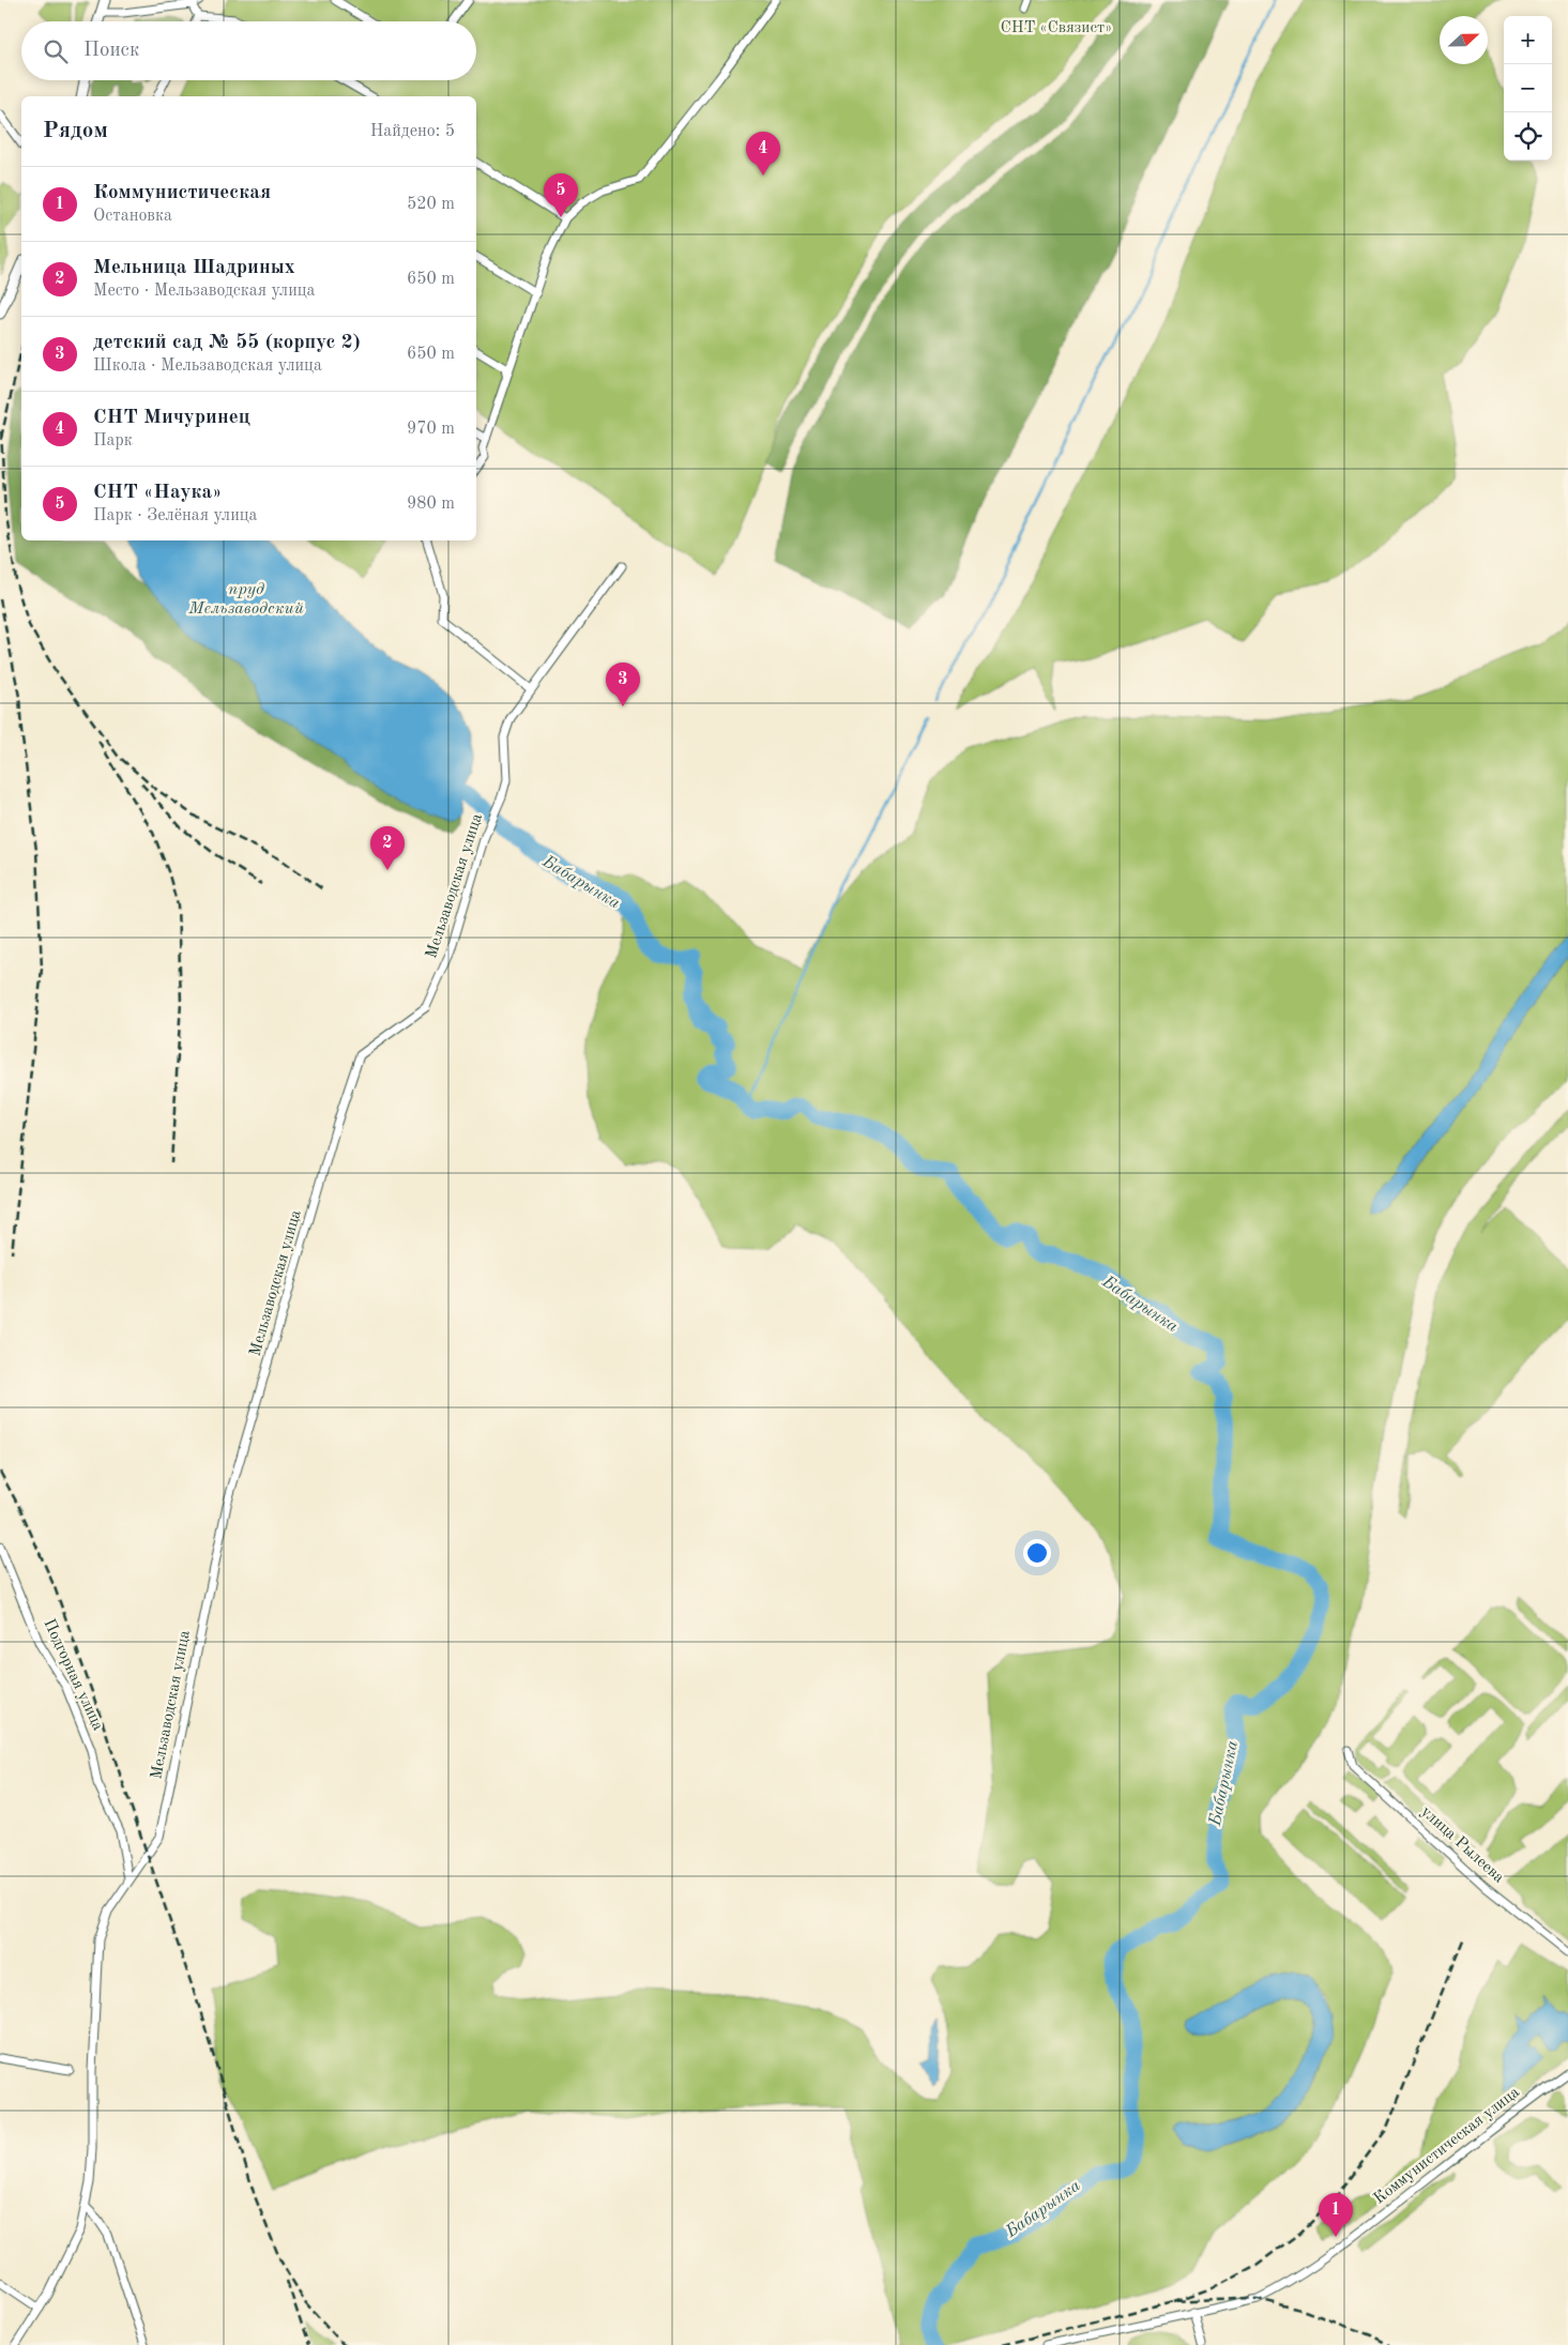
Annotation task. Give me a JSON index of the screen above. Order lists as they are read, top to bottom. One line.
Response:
{"streets":{"street":["Мельзаводская улица","Подгорная улица","улица Рылеева","Коммунистическая улица"]},"crossings":[["Мельзаводская улица","Подгорная улица"]],"water":["пруд Мельзаводский","Бабарынка"],"parks":["СНТ «Связист»"],"north":"right","page":{"map_buttons":["+","−"],"search":"Поиск","heading":["Рядом","Найдено: 5"],"pins":["4","5","3","2","1"],"list":[{"mark":"1","name":"Коммунистическая","note":"Остановка","value":"520 m"},{"mark":"2","name":"Мельница Шадриных","note":"Место · Мельзаводская улица","value":"650 m"},{"mark":"3","name":"детский сад № 55 (корпус 2)","note":"Школа · Мельзаводская улица","value":"650 m"},{"mark":"4","name":"СНТ Мичуринец","note":"Парк","value":"970 m"},{"mark":"5","name":"СНТ «Наука»","note":"Парк · Зелёная улица","value":"980 m"}]}}
